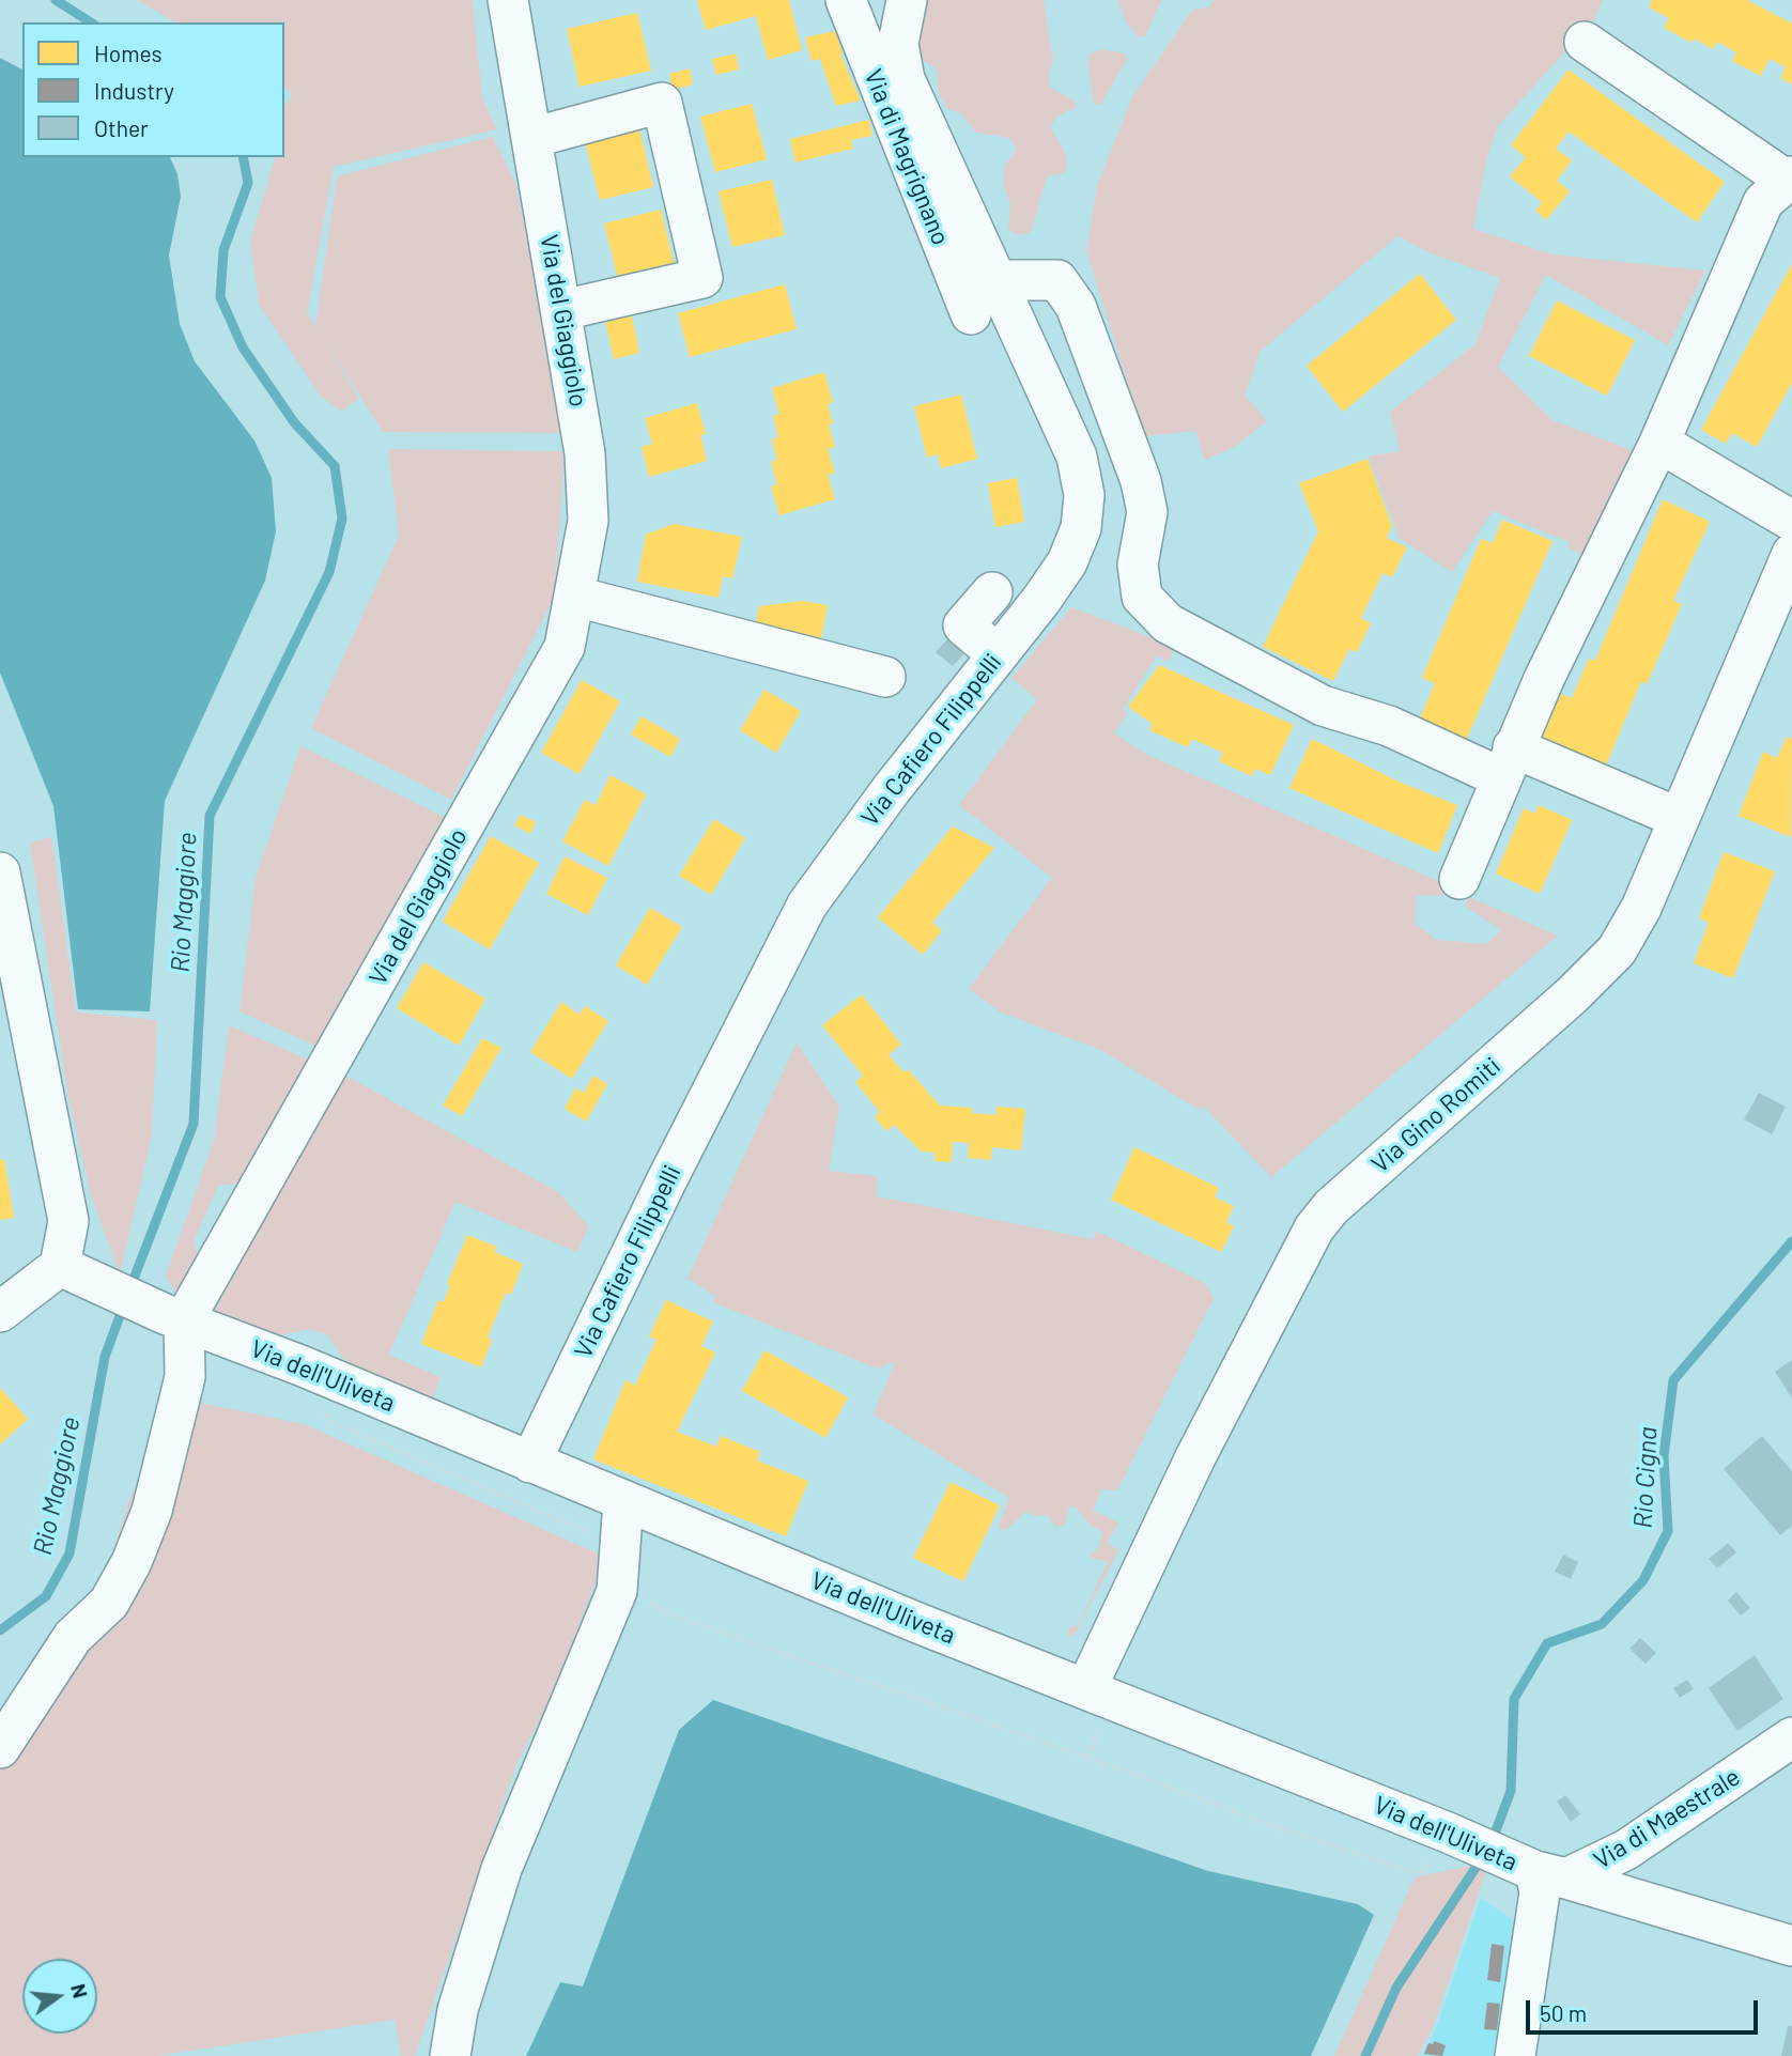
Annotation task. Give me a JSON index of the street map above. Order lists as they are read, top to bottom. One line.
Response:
{"streets":{"street":["Via di Magrignano","Via del Giaggiolo","Via Cafiero Filippelli","Via Gino Romiti","Via dell'Uliveta","Via di Maestrale"]},"crossings":[["Via del Giaggiolo","Via dell'Uliveta"],["Via Cafiero Filippelli","Via dell'Uliveta"],["Via Gino Romiti","Via dell'Uliveta"],["Via dell'Uliveta","Via di Maestrale"]],"water":["Rio Maggiore","Rio Cigna"],"legend":["Homes","Industry","Other"],"scale_bar":"50 m","north":"right"}
